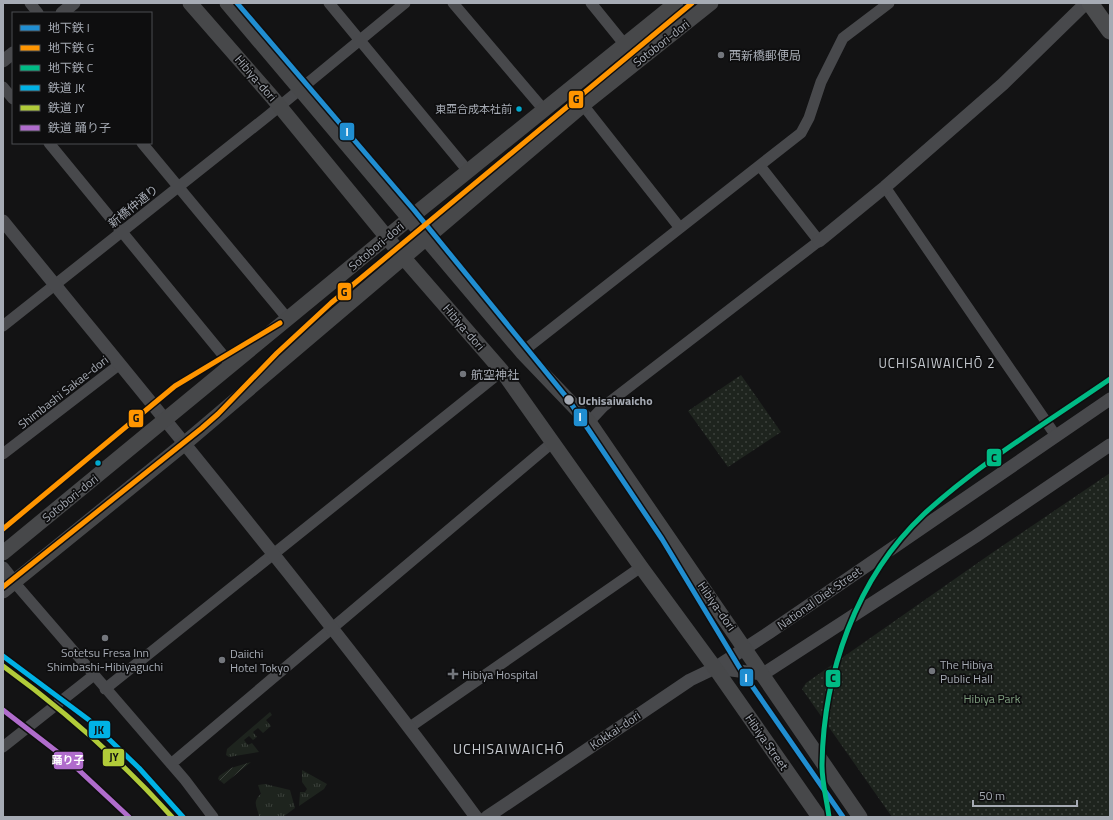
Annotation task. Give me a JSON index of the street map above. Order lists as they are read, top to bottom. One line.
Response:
{"streets":{"main road":["Sotobori-dori","Hibiya-dori","Hibiya Street"],"street":["新橋仲通り","Shimbashi Sakae-dori","National Diet Street","Kokkai-dori"]},"crossings":[["Sotobori-dori","Hibiya-dori"],["Hibiya-dori","新橋仲通り"],["Hibiya-dori","National Diet Street"],["Hibiya-dori","Kokkai-dori"],["Hibiya-dori","Hibiya Street"],["National Diet Street","Kokkai-dori"],["Kokkai-dori","Hibiya Street"]],"districts":["UCHISAIWAICHŌ 2","UCHISAIWAICHŌ"],"parks":["Hibiya Park"],"places":{"other":["西新橋郵便局","東亞合成本社前","航空神社","Uchisaiwaicho","Sotetsu Fresa Inn Shimbashi-Hibiyaguchi","Daiichi Hotel Tokyo","The Hibiya Public Hall"],"health":["Hibiya Hospital"]},"lines":["metro line I","metro line G","metro line C","rail line JK","rail line JY","rail line 踊り子"],"legend":["地下鉄 I","地下鉄 G","地下鉄 C","鉄道 JK","鉄道 JY","鉄道 踊り子"],"scale_bar":"50 m"}
